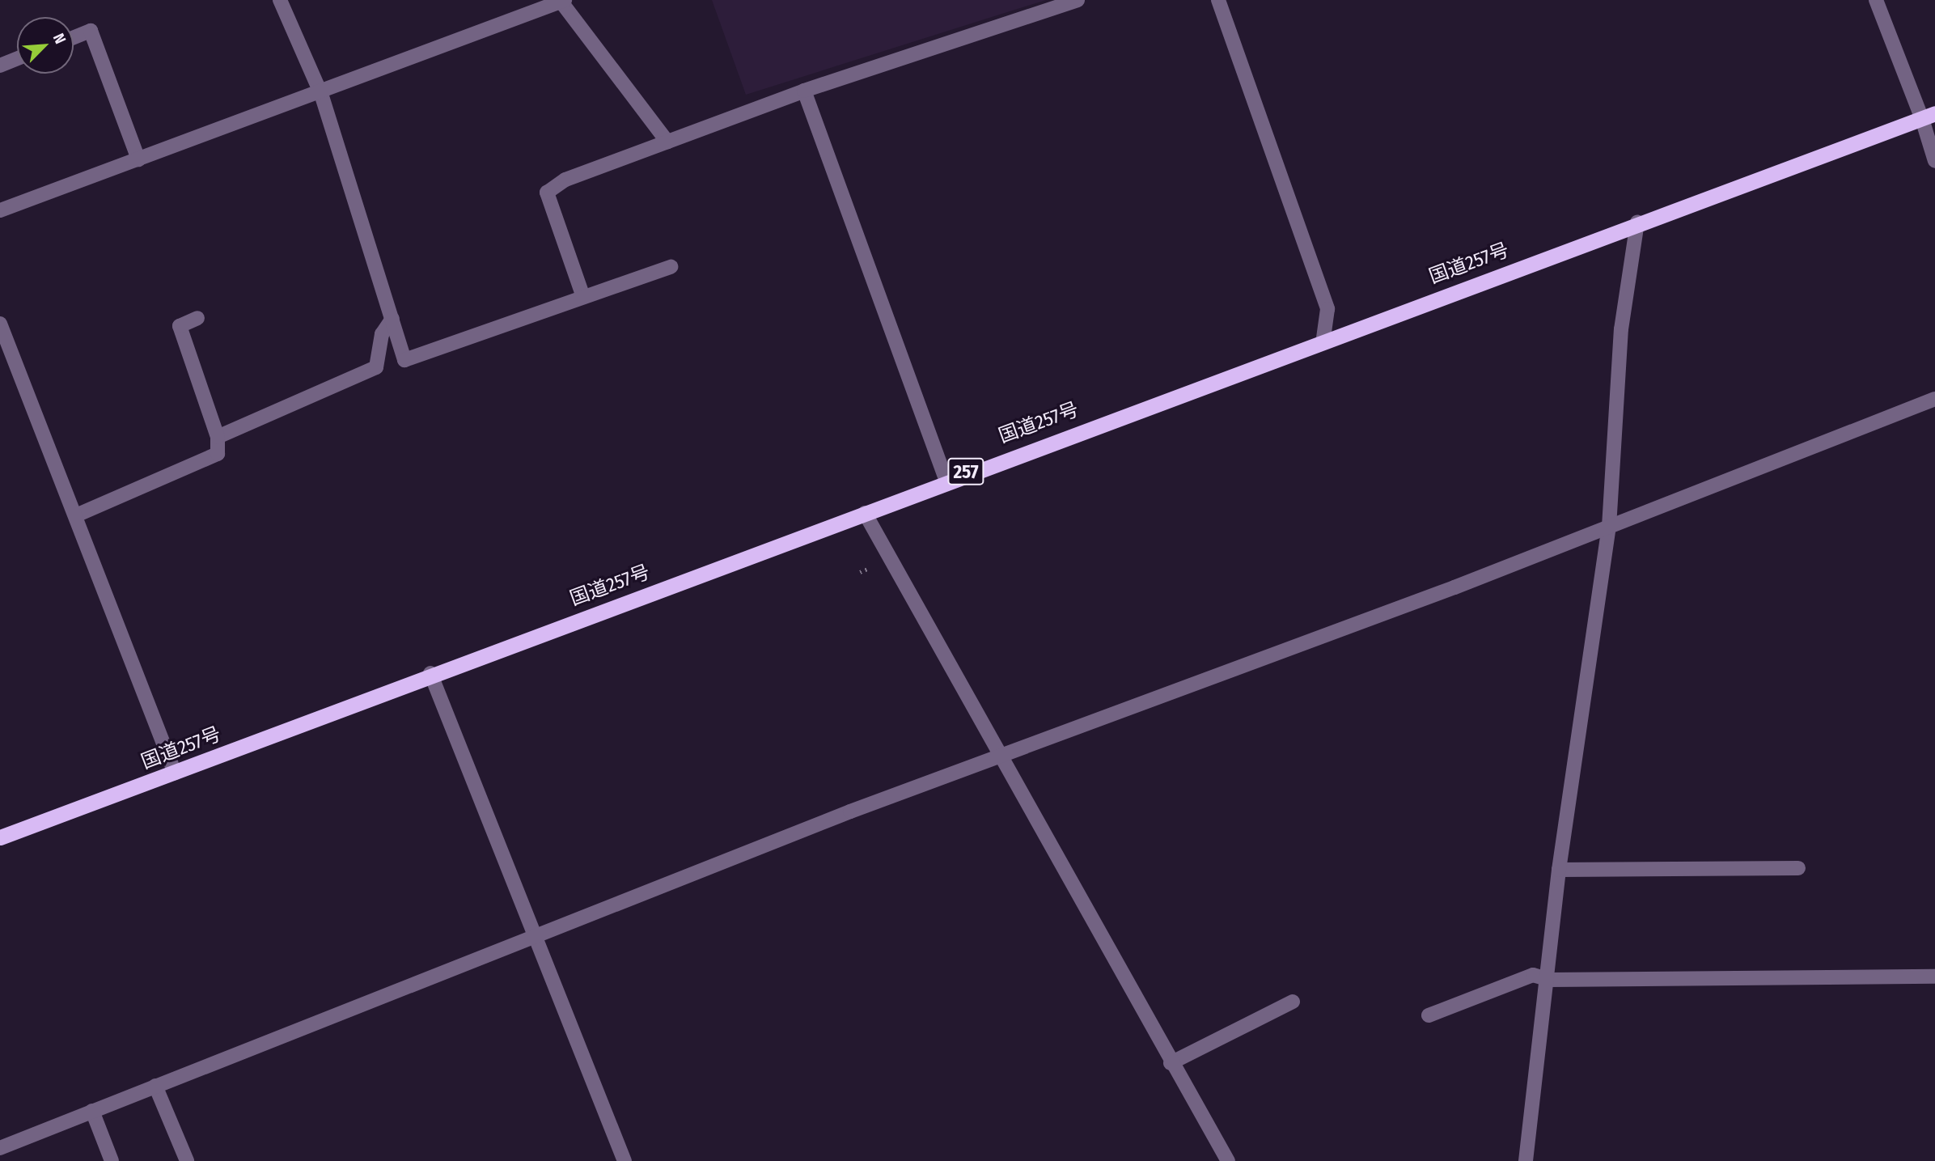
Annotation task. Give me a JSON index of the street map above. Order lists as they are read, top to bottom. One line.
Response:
{"streets":{"highway":["国道257号","257"]},"north":"top right"}
